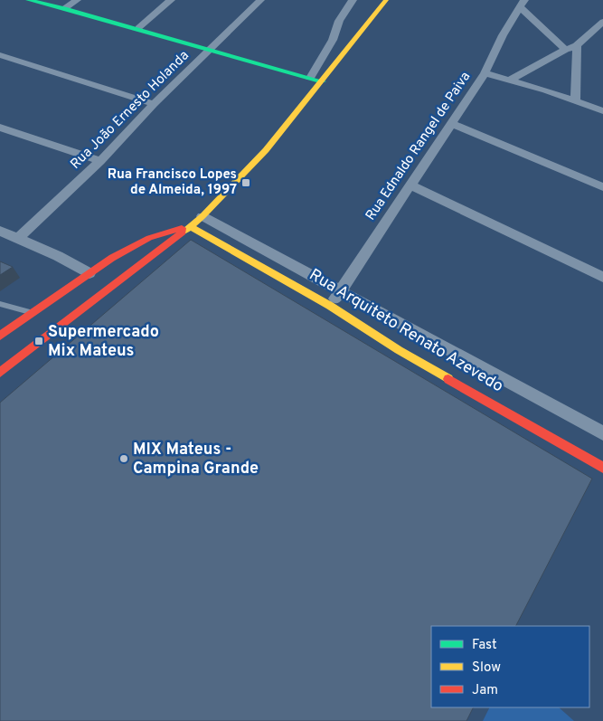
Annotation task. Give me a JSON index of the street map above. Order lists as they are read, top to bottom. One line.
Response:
{"streets":{"main road":["Rua Arquiteto Renato Azevedo"],"street":["Rua João Ernesto Holanda","Rua Ednaldo Rangel de Paiva"]},"crossings":[["Rua Ednaldo Rangel de Paiva","Rua Arquiteto Renato Azevedo"]],"places":{"transit":["Rua Francisco Lopes de Almeida, 1997","Supermercado Mix Mateus"],"other":["MIX Mateus - Campina Grande"]},"legend":["Fast","Slow","Jam"]}
